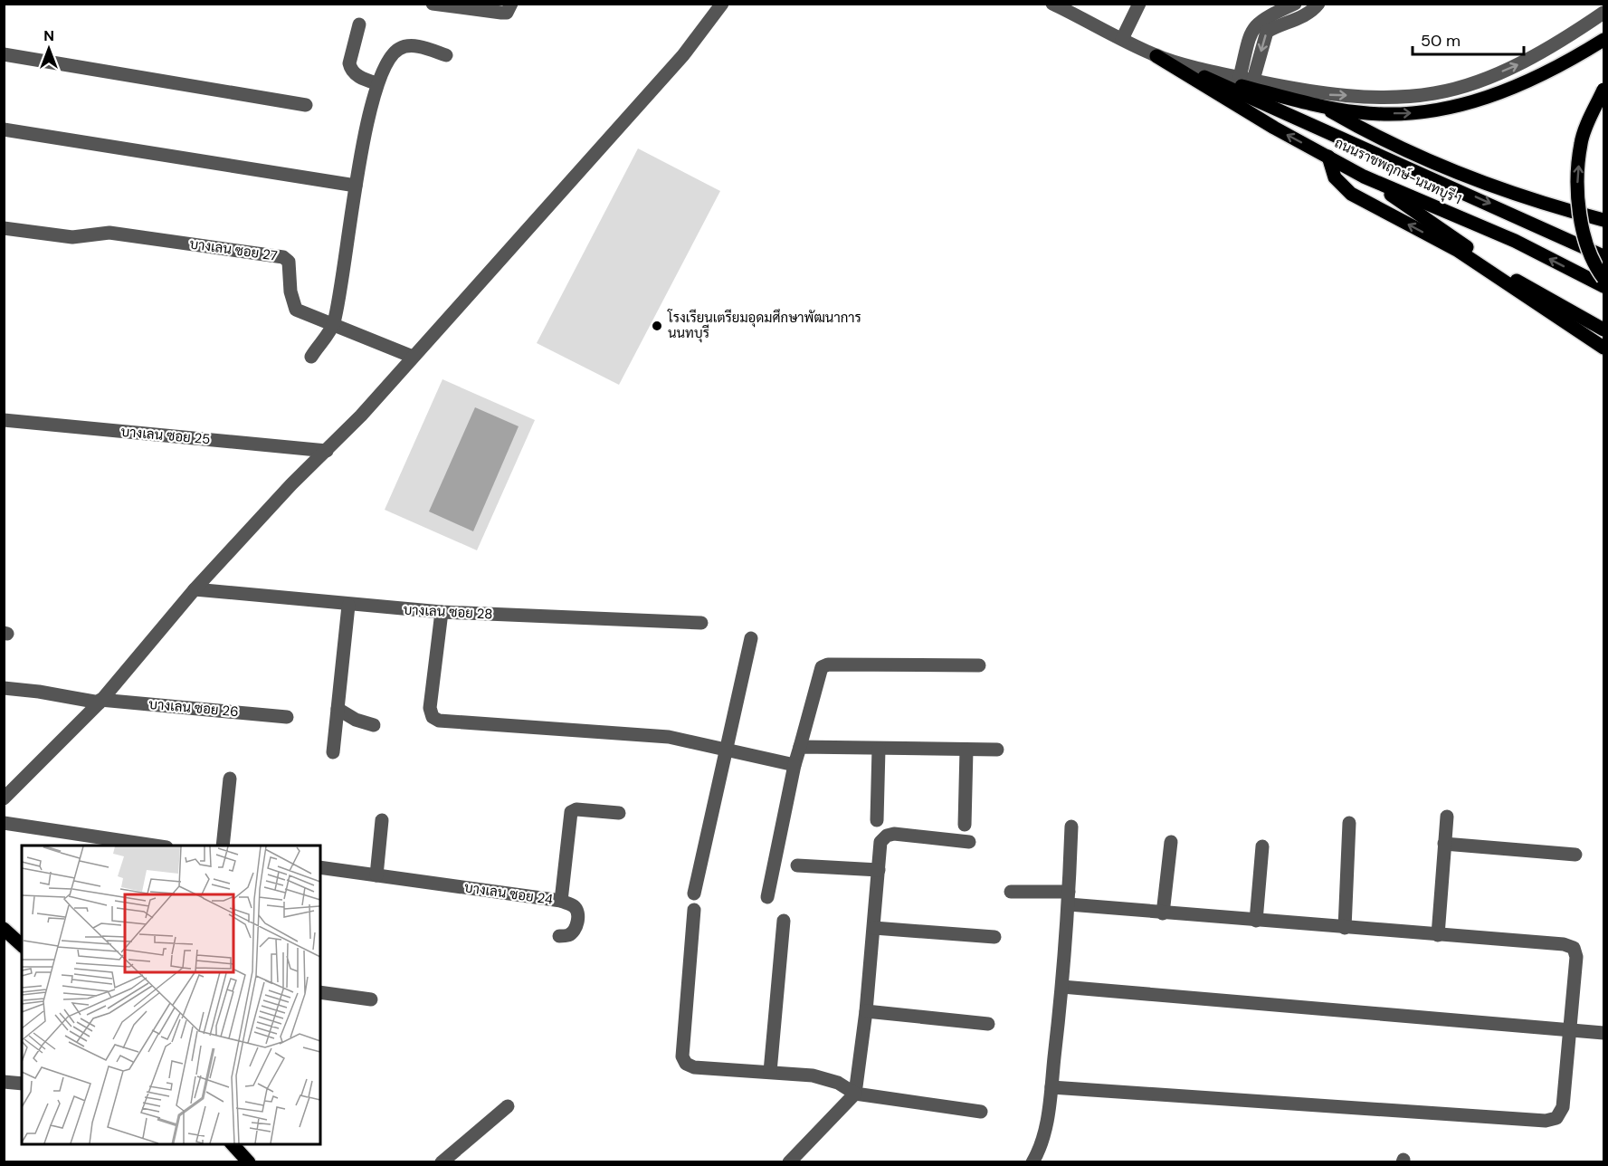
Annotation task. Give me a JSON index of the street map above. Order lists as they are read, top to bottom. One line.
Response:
{"streets":{"main road":["ถนนราชพฤกษ์-นนทบุรี 1"],"street":["บางเลน ซอย 27","บางเลน ซอย 25","บางเลน ซอย 28","บางเลน ซอย 26","บางเลน ซอย 24"]},"places":["โรงเรียนเตรียมอุดมศึกษาพัฒนาการ นนทบุรี"],"scale_bar":"50 m","north":"top"}
